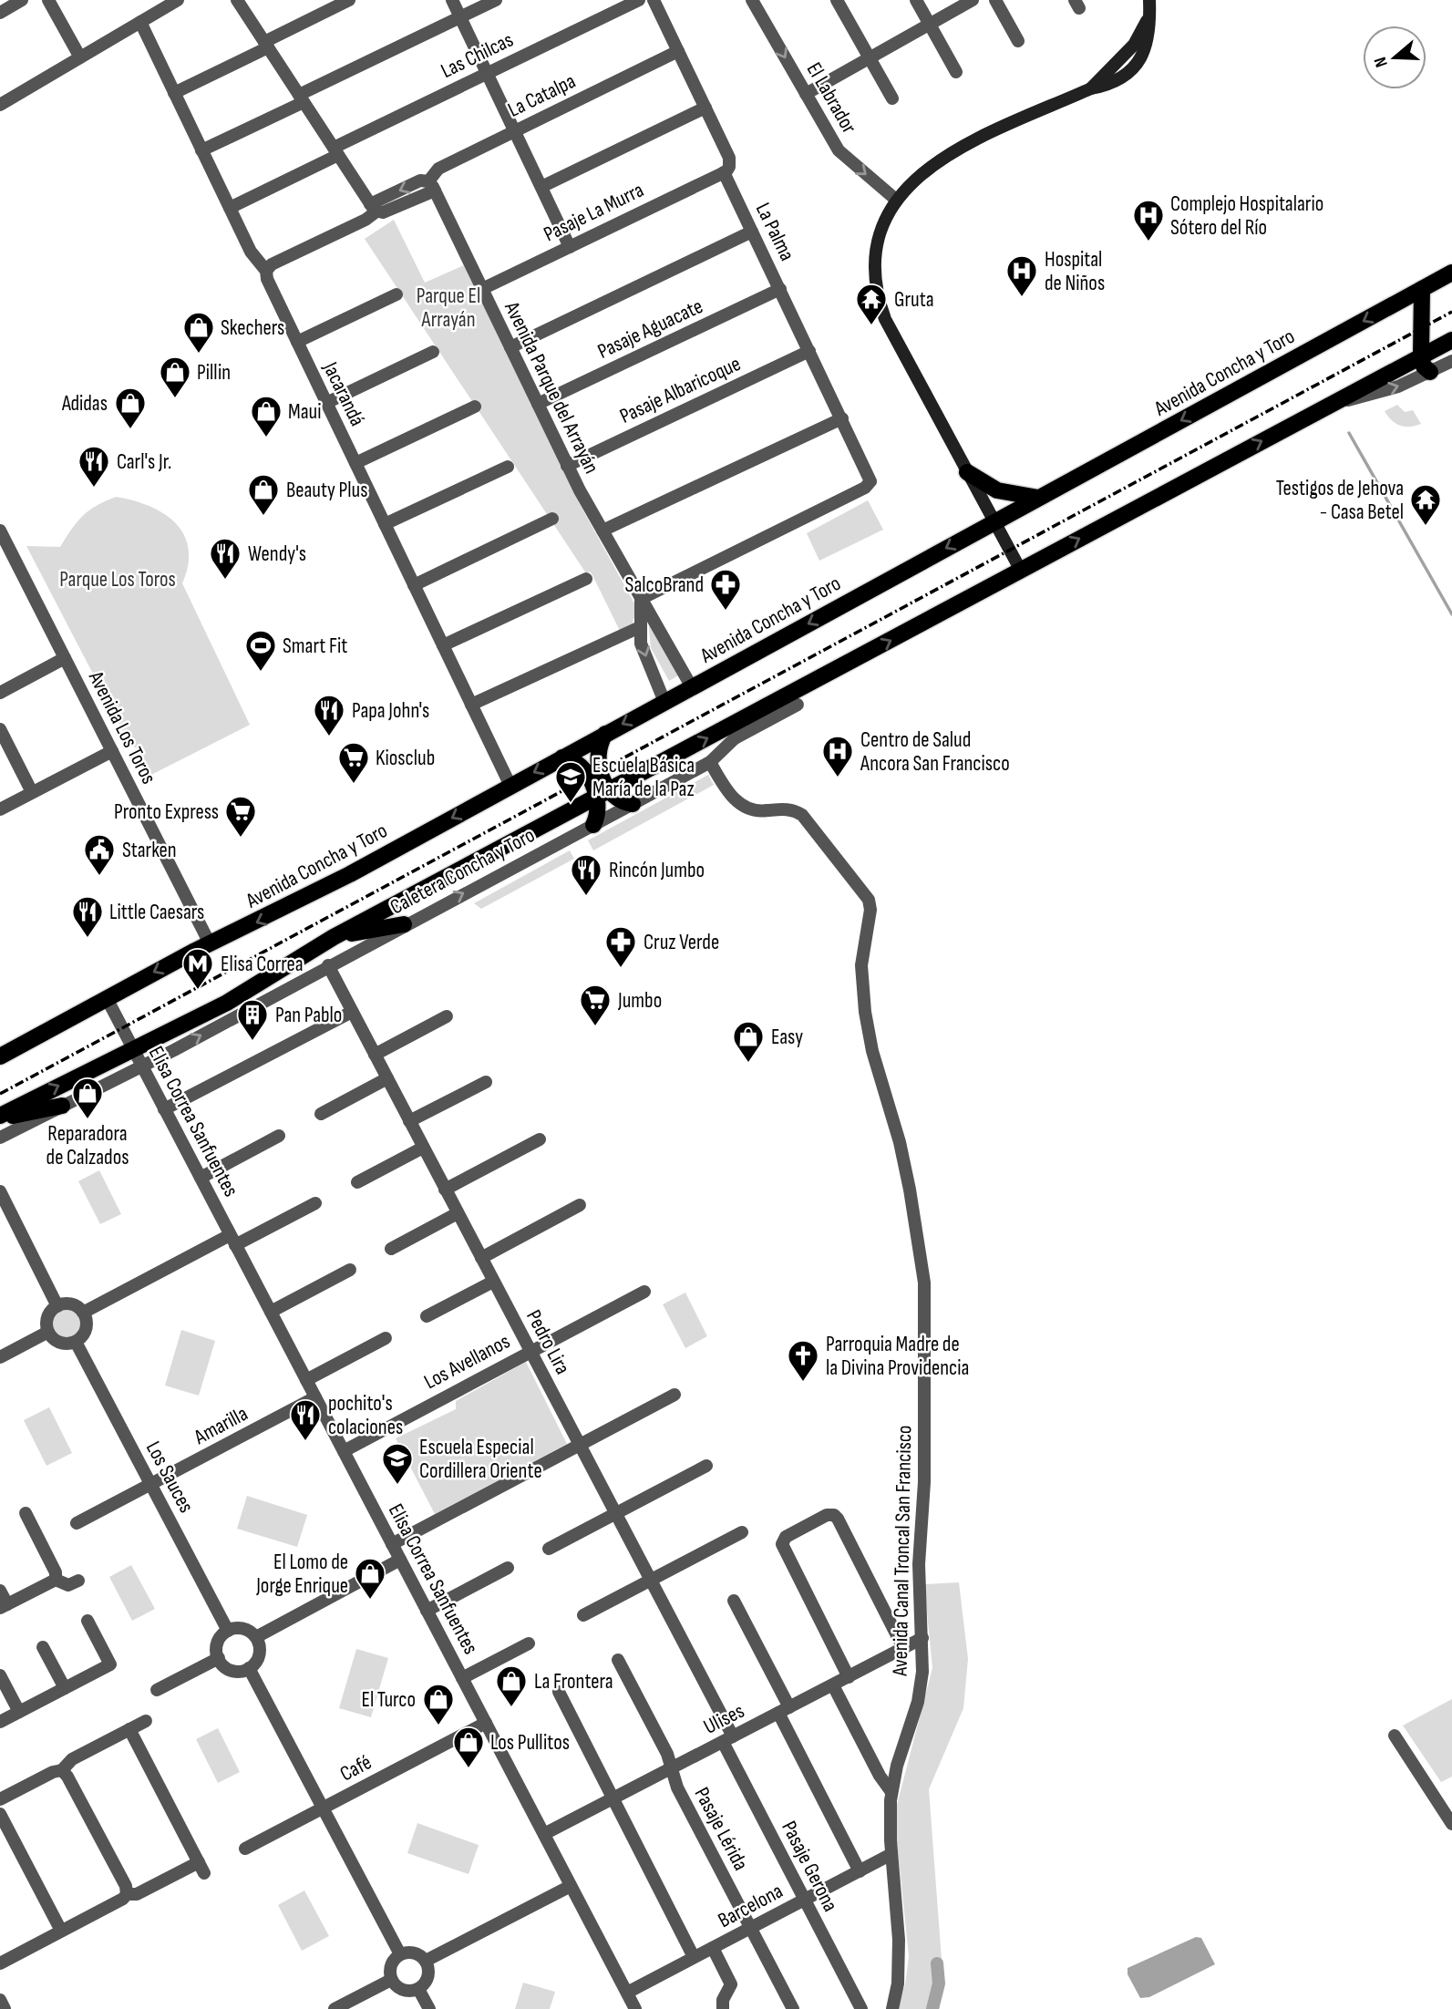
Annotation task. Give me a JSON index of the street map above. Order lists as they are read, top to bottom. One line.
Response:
{"streets":{"main road":["Avenida Concha y Toro"],"street":["Las Chilcas","La Catalpa","El Labrador","Pasaje La Murra","La Palma","Pasaje Aguacate","Avenida Parque del Arrayán","Pasaje Albaricoque","Jacarandá","Avenida Los Toros","Caletera Concha y Toro","Elisa Correa Sanfuentes","Pedro Lira","Los Avellanos","Amarilla","Los Sauces","Avenida Canal Troncal San Francisco","Ulises","Café","Pasaje Lérida","Pasaje Gerona","Barcelona"]},"crossings":[["Las Chilcas","Jacarandá"],["La Catalpa","La Palma"],["La Catalpa","Avenida Parque del Arrayán"],["Pasaje La Murra","La Palma"],["Pasaje La Murra","Avenida Parque del Arrayán"],["La Palma","Pasaje Aguacate"],["La Palma","Avenida Parque del Arrayán"],["La Palma","Pasaje Albaricoque"],["Pasaje Aguacate","Avenida Parque del Arrayán"],["Avenida Concha y Toro","Avenida Parque del Arrayán"],["Avenida Concha y Toro","Jacarandá"],["Avenida Concha y Toro","Avenida Los Toros"],["Avenida Concha y Toro","Elisa Correa Sanfuentes"],["Avenida Parque del Arrayán","Pasaje Albaricoque"],["Caletera Concha y Toro","Elisa Correa Sanfuentes"],["Caletera Concha y Toro","Pedro Lira"],["Caletera Concha y Toro","Avenida Canal Troncal San Francisco"],["Elisa Correa Sanfuentes","Los Avellanos"],["Elisa Correa Sanfuentes","Amarilla"],["Elisa Correa Sanfuentes","Ulises"],["Elisa Correa Sanfuentes","Café"],["Elisa Correa Sanfuentes","Barcelona"],["Pedro Lira","Los Avellanos"],["Pedro Lira","Ulises"],["Pedro Lira","Pasaje Gerona"],["Amarilla","Los Sauces"],["Avenida Canal Troncal San Francisco","Ulises"],["Avenida Canal Troncal San Francisco","Barcelona"],["Ulises","Pasaje Lérida"],["Ulises","Pasaje Gerona"],["Pasaje Lérida","Barcelona"],["Pasaje Gerona","Barcelona"]],"parks":["Parque El Arrayán","Parque Los Toros"],"places":{"hospital":["Complejo Hospitalario Sótero del Río","Hospital de Niños","Centro de Salud Ancora San Francisco"],"temple":["Gruta","Testigos de Jehova - Casa Betel"],"shop":["Skechers","Pillin","Adidas","Maui","Beauty Plus","Easy","Reparadora de Calzados","El Lomo de Jorge Enrique","La Frontera","El Turco","Los Pullitos"],"restaurant":["Carl's Jr.","Wendy's","Papa John's","Rincón Jumbo","Little Caesars","pochito's colaciones"],"pharmacy":["SalcoBrand","Cruz Verde"],"sports":["Smart Fit"],"supermarket":["Kiosclub","Pronto Express","Jumbo"],"school or university":["Escuela Básica María de la Paz","Escuela Especial Cordillera Oriente"],"public building":["Starken"],"metro station":["Elisa Correa"],"building":["Pan Pablo"],"church":["Parroquia Madre de la Divina Providencia"]},"north":"left"}
